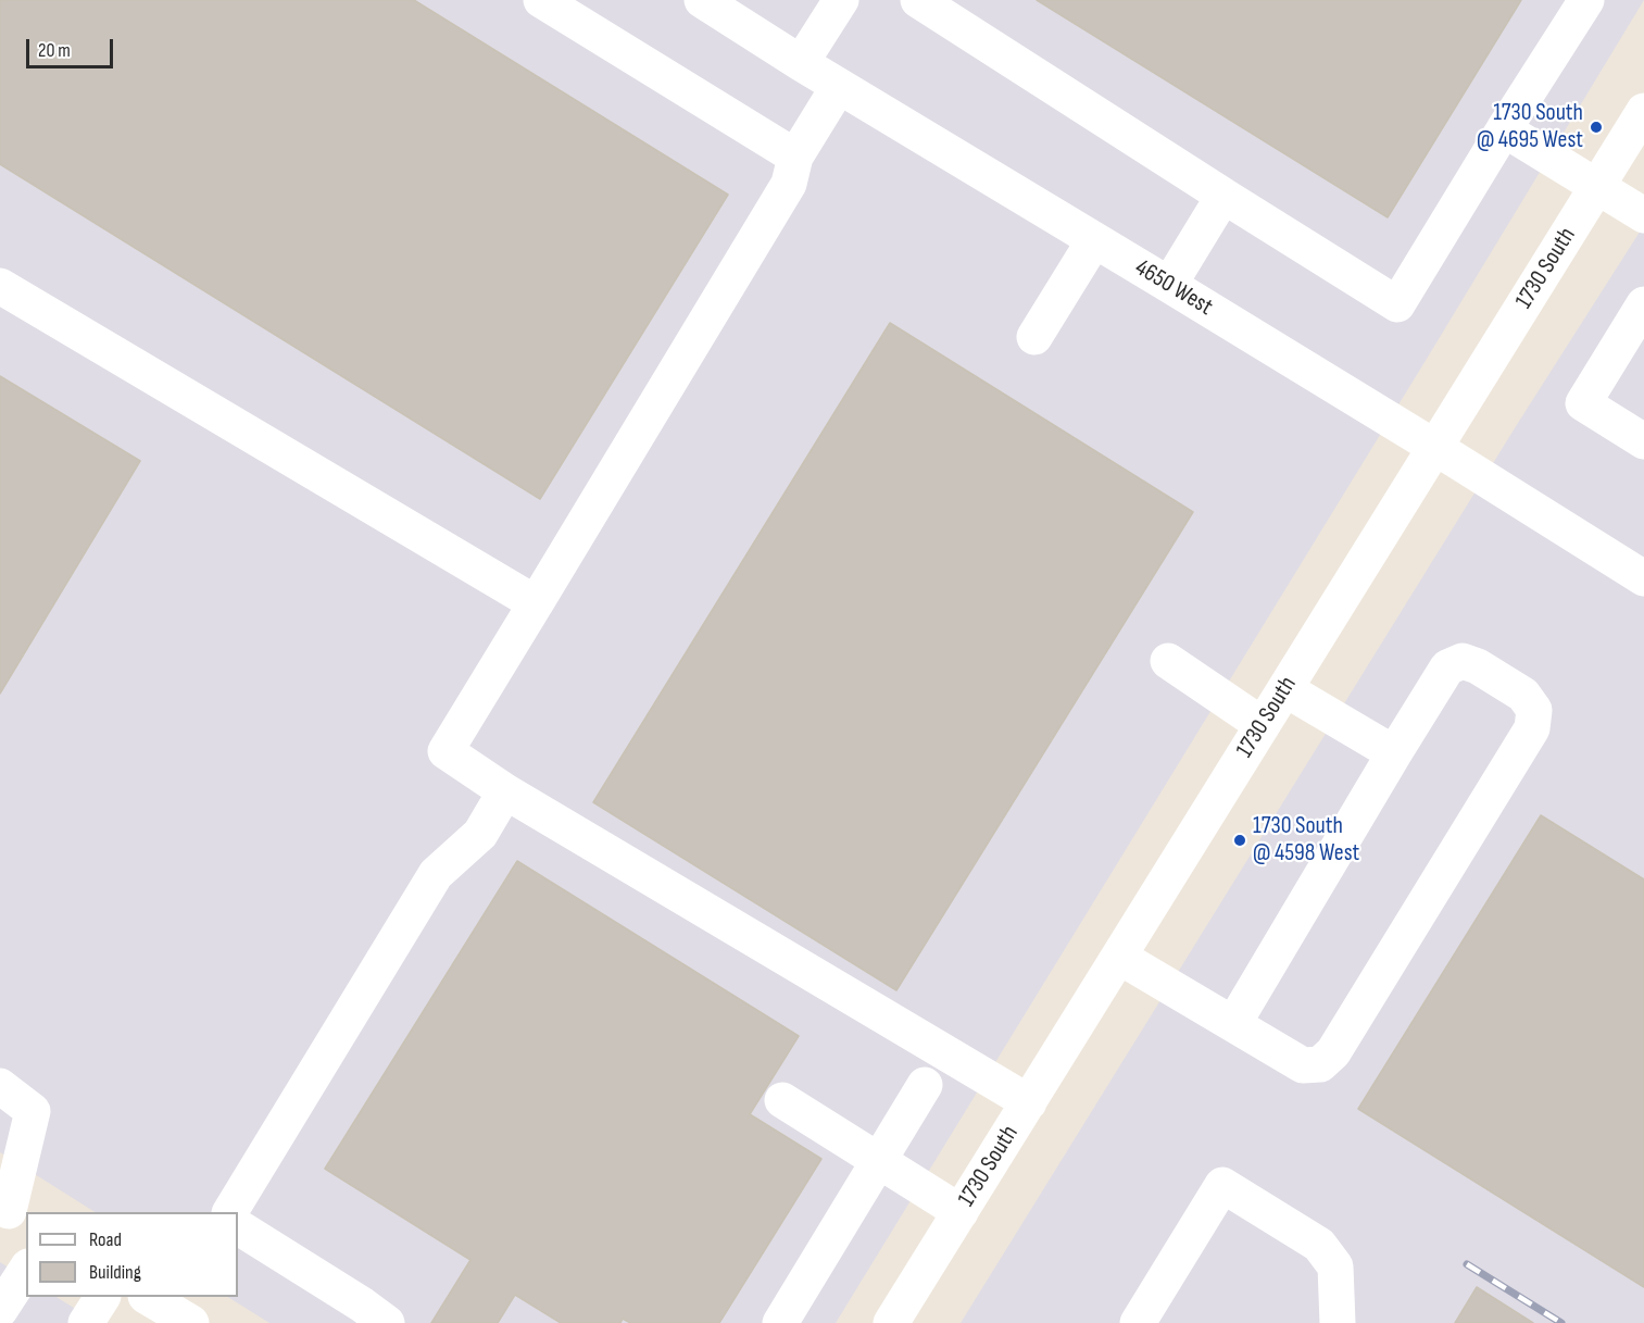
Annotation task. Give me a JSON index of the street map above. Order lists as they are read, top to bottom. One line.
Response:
{"streets":{"street":["1730 South","4650 West"]},"crossings":[["1730 South","4650 West"]],"places":["1730 South @ 4695 West","1730 South @ 4598 West"],"legend":["Road","Building"],"scale_bar":"20 m"}
